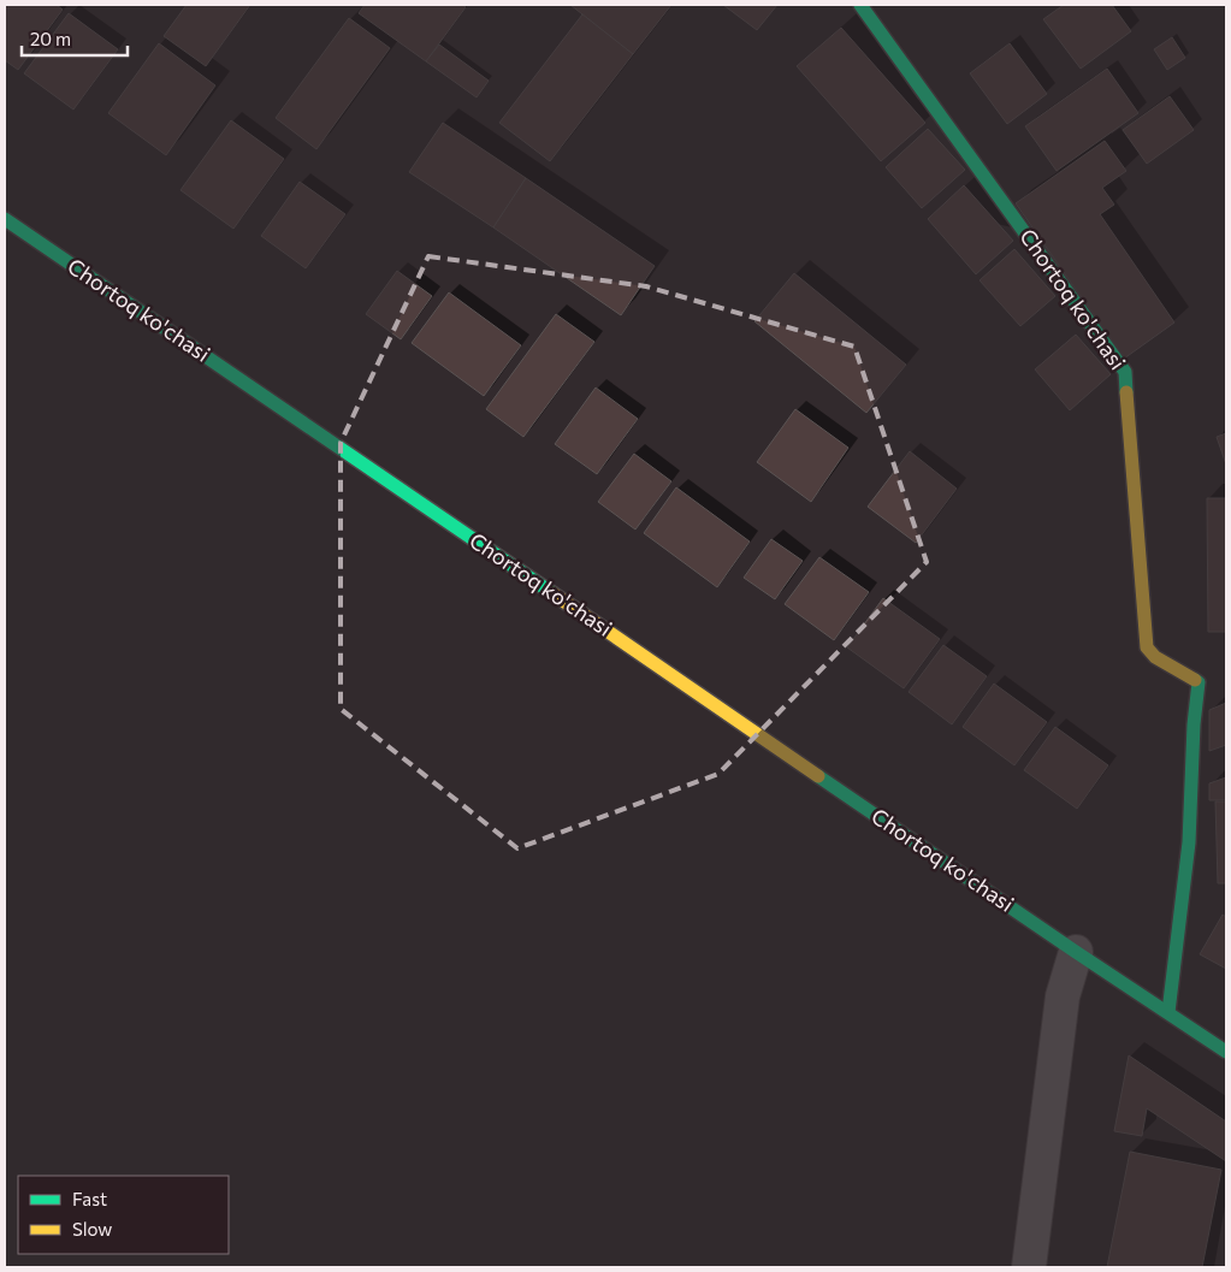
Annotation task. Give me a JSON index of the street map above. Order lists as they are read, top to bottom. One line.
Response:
{"streets":{"street":["Chortoq ko'chasi"]},"legend":["Fast","Slow"],"scale_bar":"20 m"}
